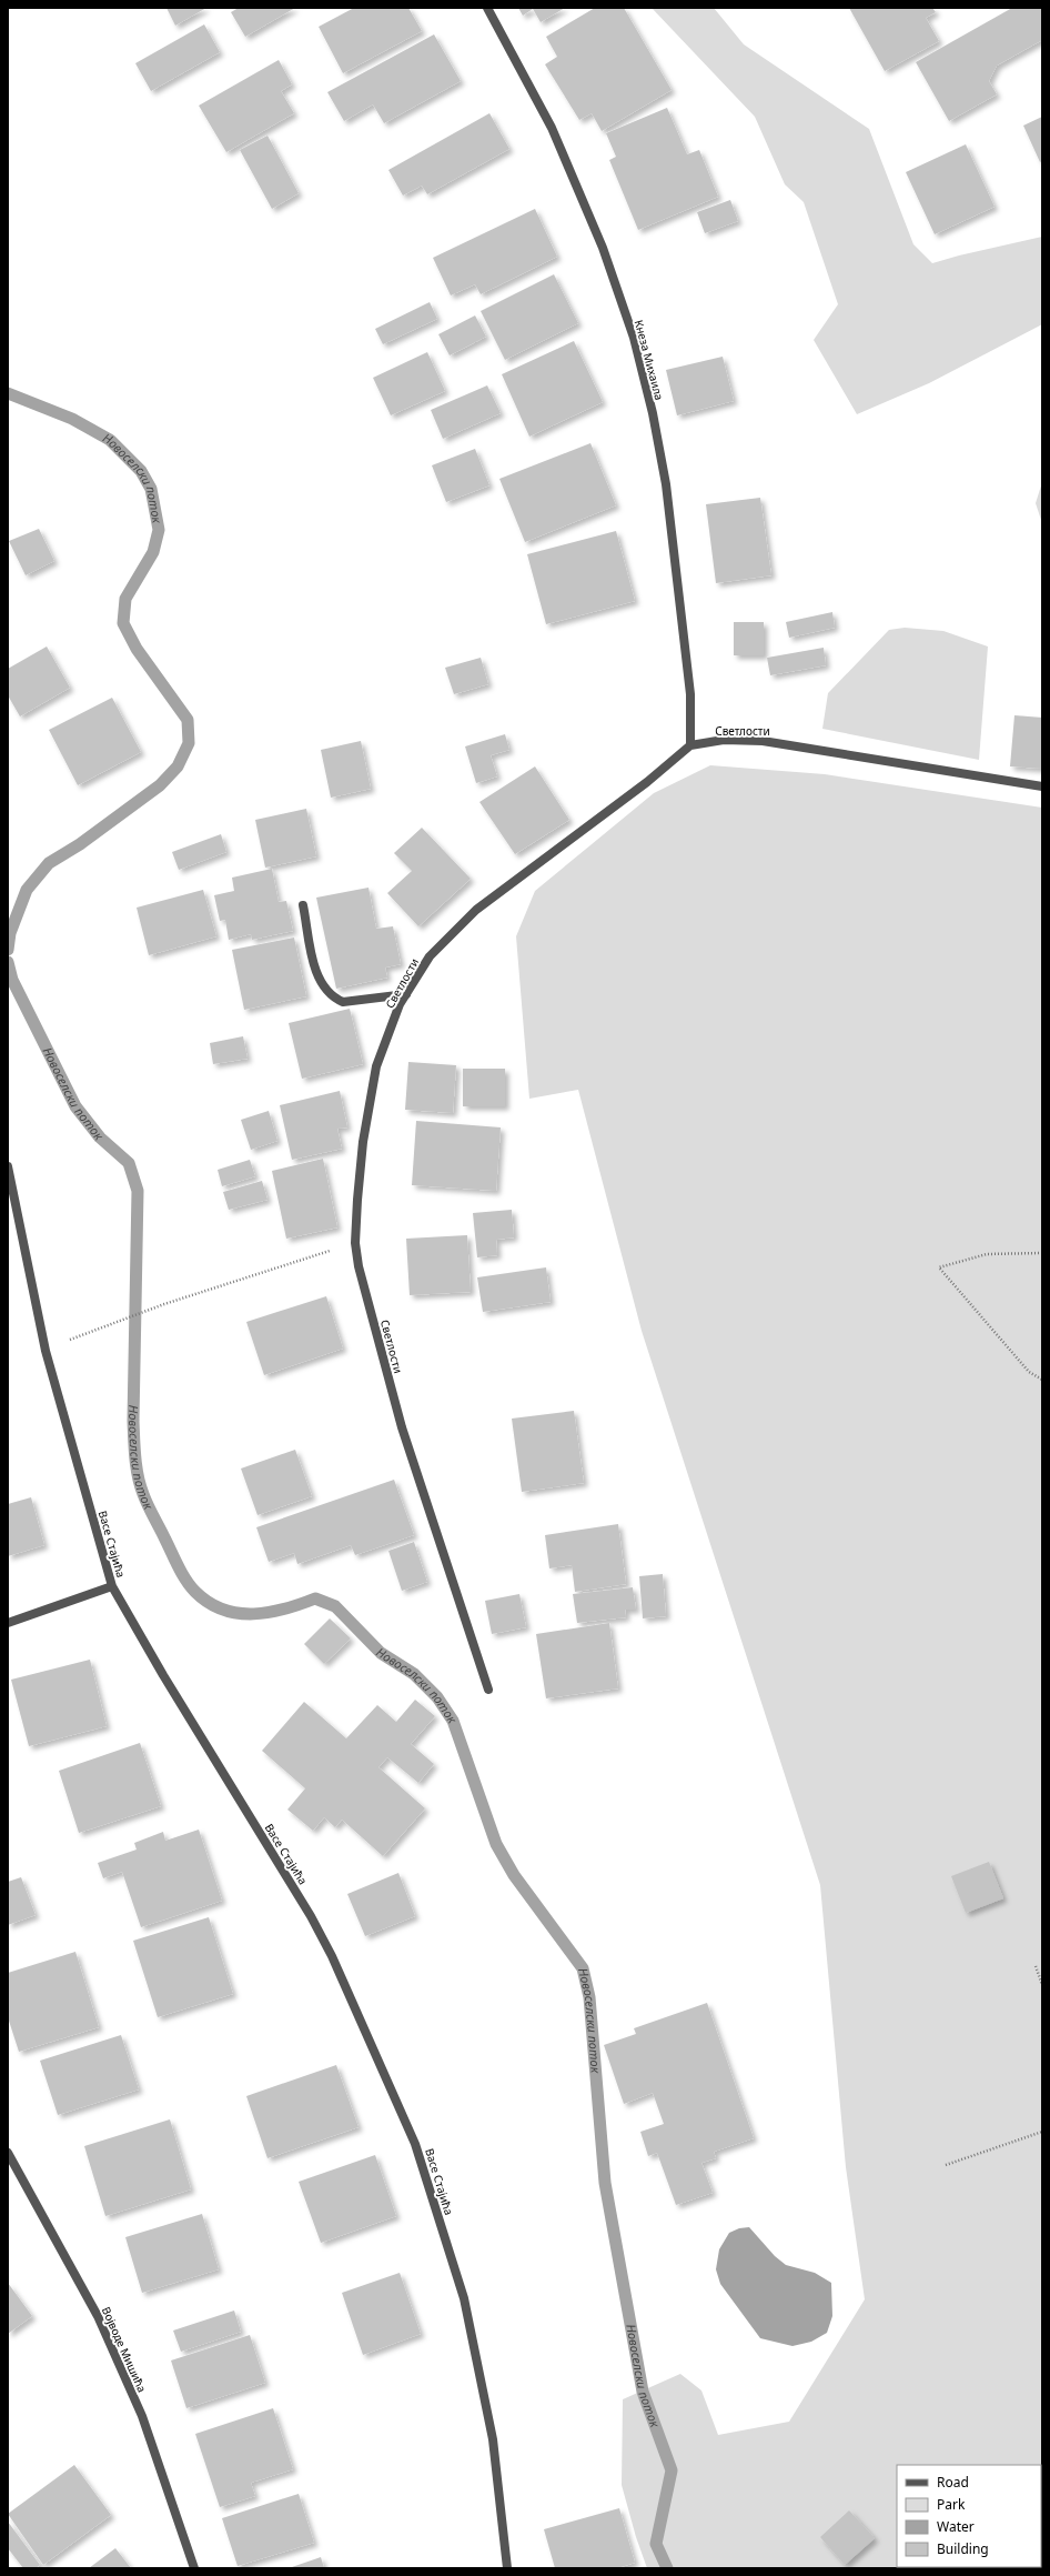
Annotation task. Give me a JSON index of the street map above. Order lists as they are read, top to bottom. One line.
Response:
{"streets":{"street":["Кнеза Михаила","Светлости","Васе Стајића","Војводе Мишића"]},"crossings":[["Кнеза Михаила","Светлости"]],"water":["Новоселски поток"],"legend":["Road","Park","Water","Building"]}
